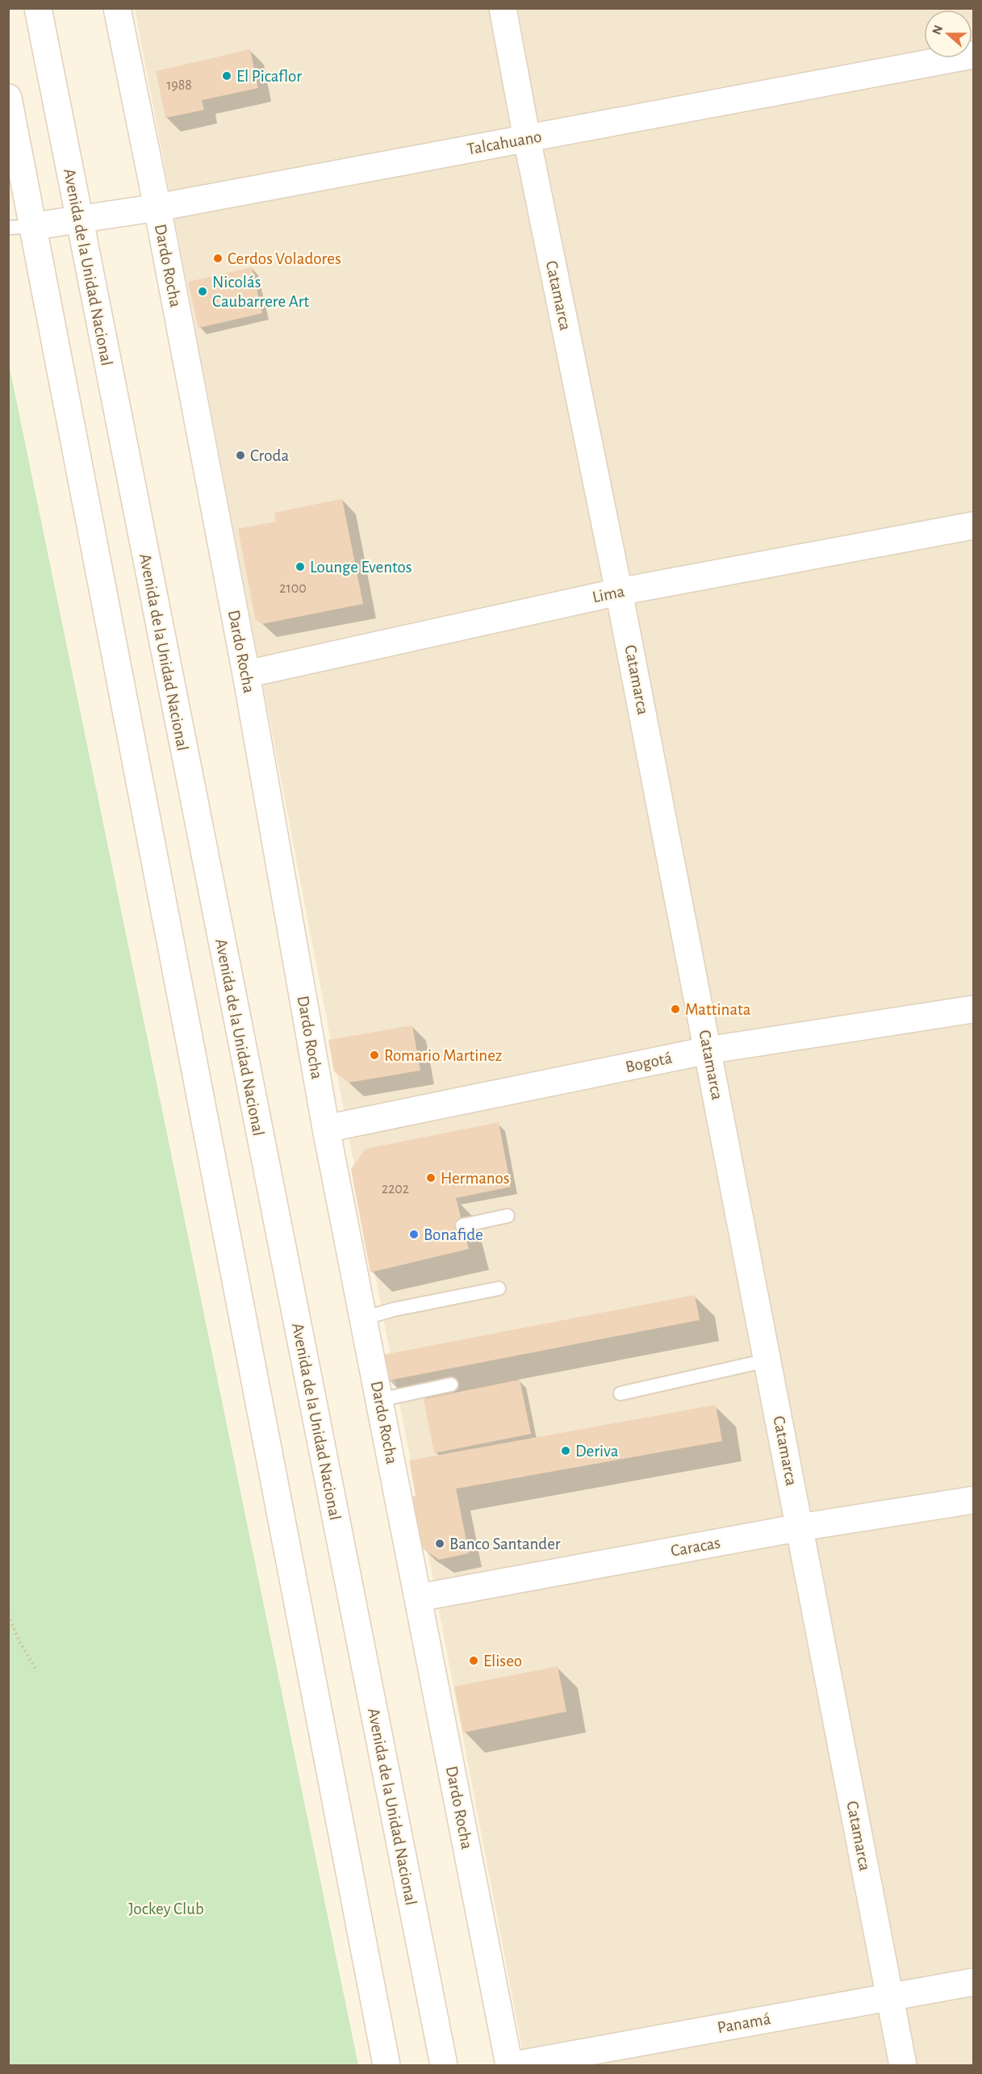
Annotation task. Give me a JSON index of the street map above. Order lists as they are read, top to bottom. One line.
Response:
{"streets":{"street":["Talcahuano","Dardo Rocha","Avenida de la Unidad Nacional","Catamarca","Lima","Bogotá","Caracas","Panamá"]},"crossings":[["Talcahuano","Dardo Rocha"],["Talcahuano","Avenida de la Unidad Nacional"],["Talcahuano","Catamarca"],["Dardo Rocha","Lima"],["Dardo Rocha","Bogotá"],["Dardo Rocha","Caracas"],["Catamarca","Lima"],["Catamarca","Bogotá"],["Catamarca","Caracas"],["Catamarca","Panamá"]],"parks":["Jockey Club"],"places":["El Picaflor","Cerdos Voladores","Nicolás Caubarrere Art","Croda","Lounge Eventos","Mattinata","Romario Martinez","Hermanos","Bonafide","Deriva","Banco Santander","Eliseo"],"house_numbers":["1988","2100","2202"],"north":"left"}
